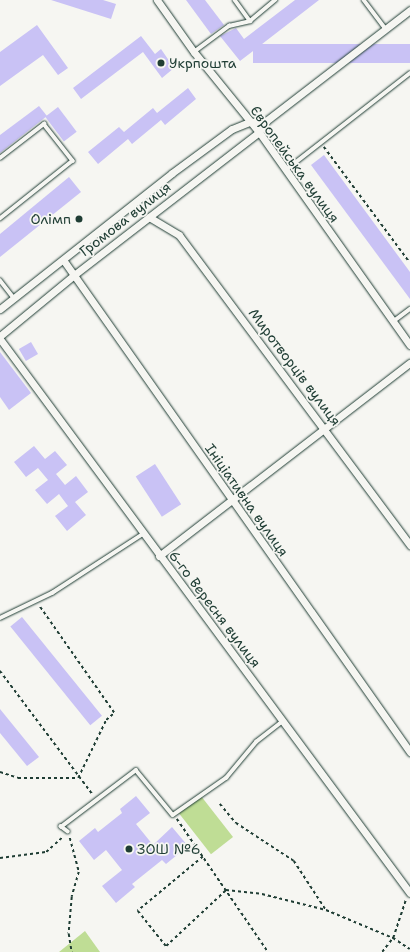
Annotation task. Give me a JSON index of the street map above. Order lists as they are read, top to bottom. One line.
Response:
{"streets":{"street":["Європейська вулиця","Громова вулиця","Миротворців вулиця","Ініціативна вулиця","6-го Вересня вулиця"]},"crossings":[["Європейська вулиця","Громова вулиця"],["Громова вулиця","Миротворців вулиця"],["Громова вулиця","Ініціативна вулиця"]],"places":["Укрпошта","Олімп","ЗОШ №6"]}
